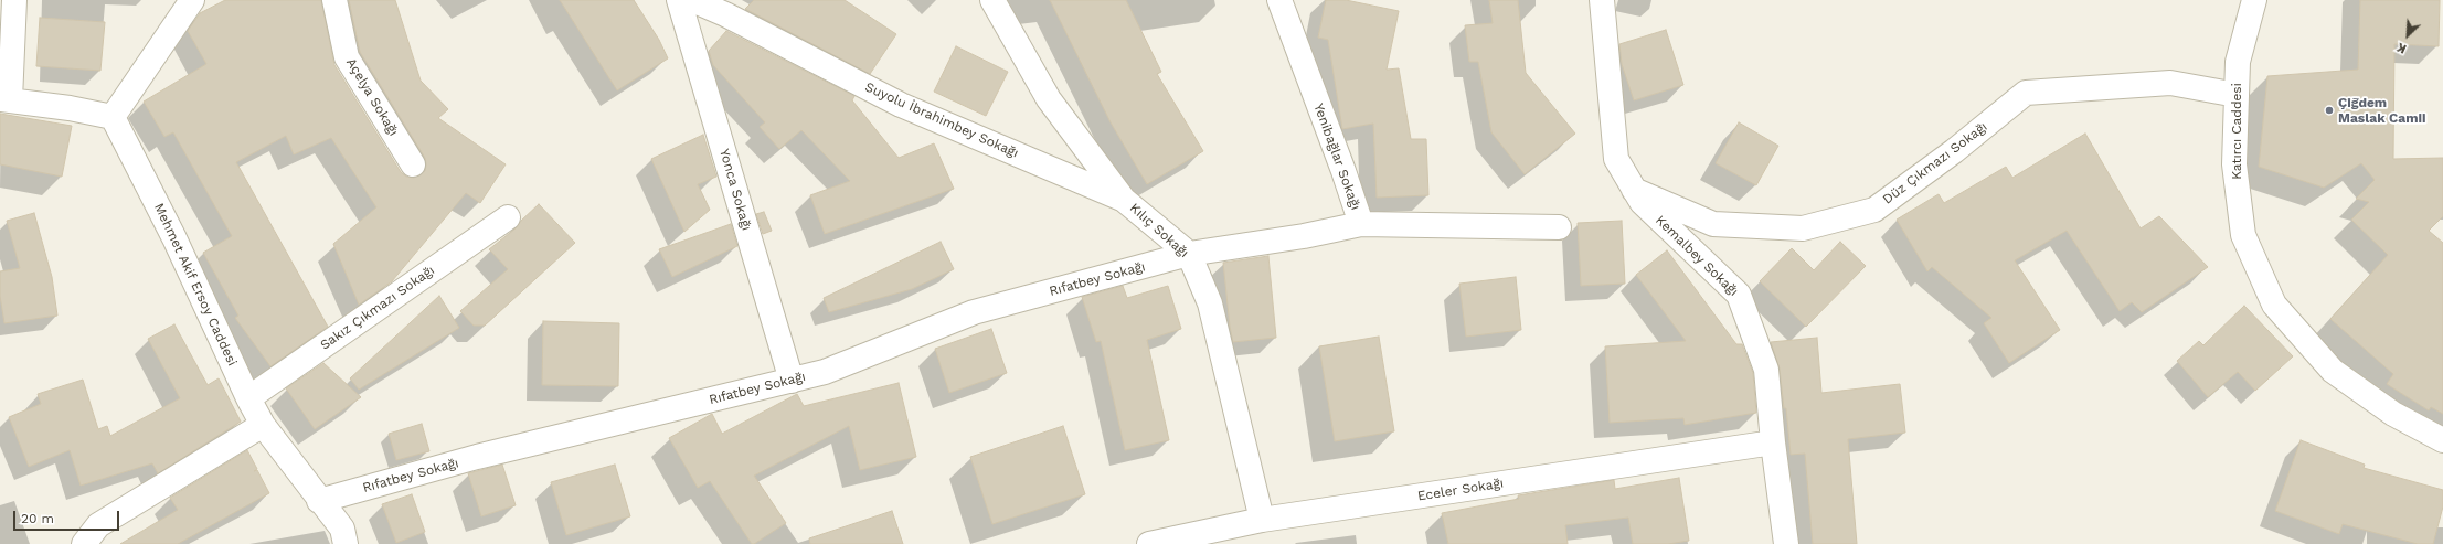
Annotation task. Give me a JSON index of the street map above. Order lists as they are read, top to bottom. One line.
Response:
{"streets":{"street":["Açelya Sokağı","Suyolu İbrahimbey Sokağı","Katırcı Caddesi","Yenibağlar Sokağı","Düz Çıkmazı Sokağı","Yonca Sokağı","Kılıç Sokağı","Kemalbey Sokağı","Rıfatbey Sokağı","Mehmet Akif Ersoy Caddesi","Sakız Çıkmazı Sokağı","Eceler Sokağı"]},"crossings":[["Suyolu İbrahimbey Sokağı","Kılıç Sokağı"],["Katırcı Caddesi","Düz Çıkmazı Sokağı"],["Yenibağlar Sokağı","Kılıç Sokağı"],["Yenibağlar Sokağı","Rıfatbey Sokağı"],["Düz Çıkmazı Sokağı","Kemalbey Sokağı"],["Yonca Sokağı","Rıfatbey Sokağı"],["Kılıç Sokağı","Rıfatbey Sokağı"],["Kılıç Sokağı","Eceler Sokağı"],["Kemalbey Sokağı","Eceler Sokağı"],["Rıfatbey Sokağı","Mehmet Akif Ersoy Caddesi"],["Mehmet Akif Ersoy Caddesi","Sakız Çıkmazı Sokağı"]],"places":["Çiğdem Maslak Camii"],"scale_bar":"20 m","north":"bottom left"}
